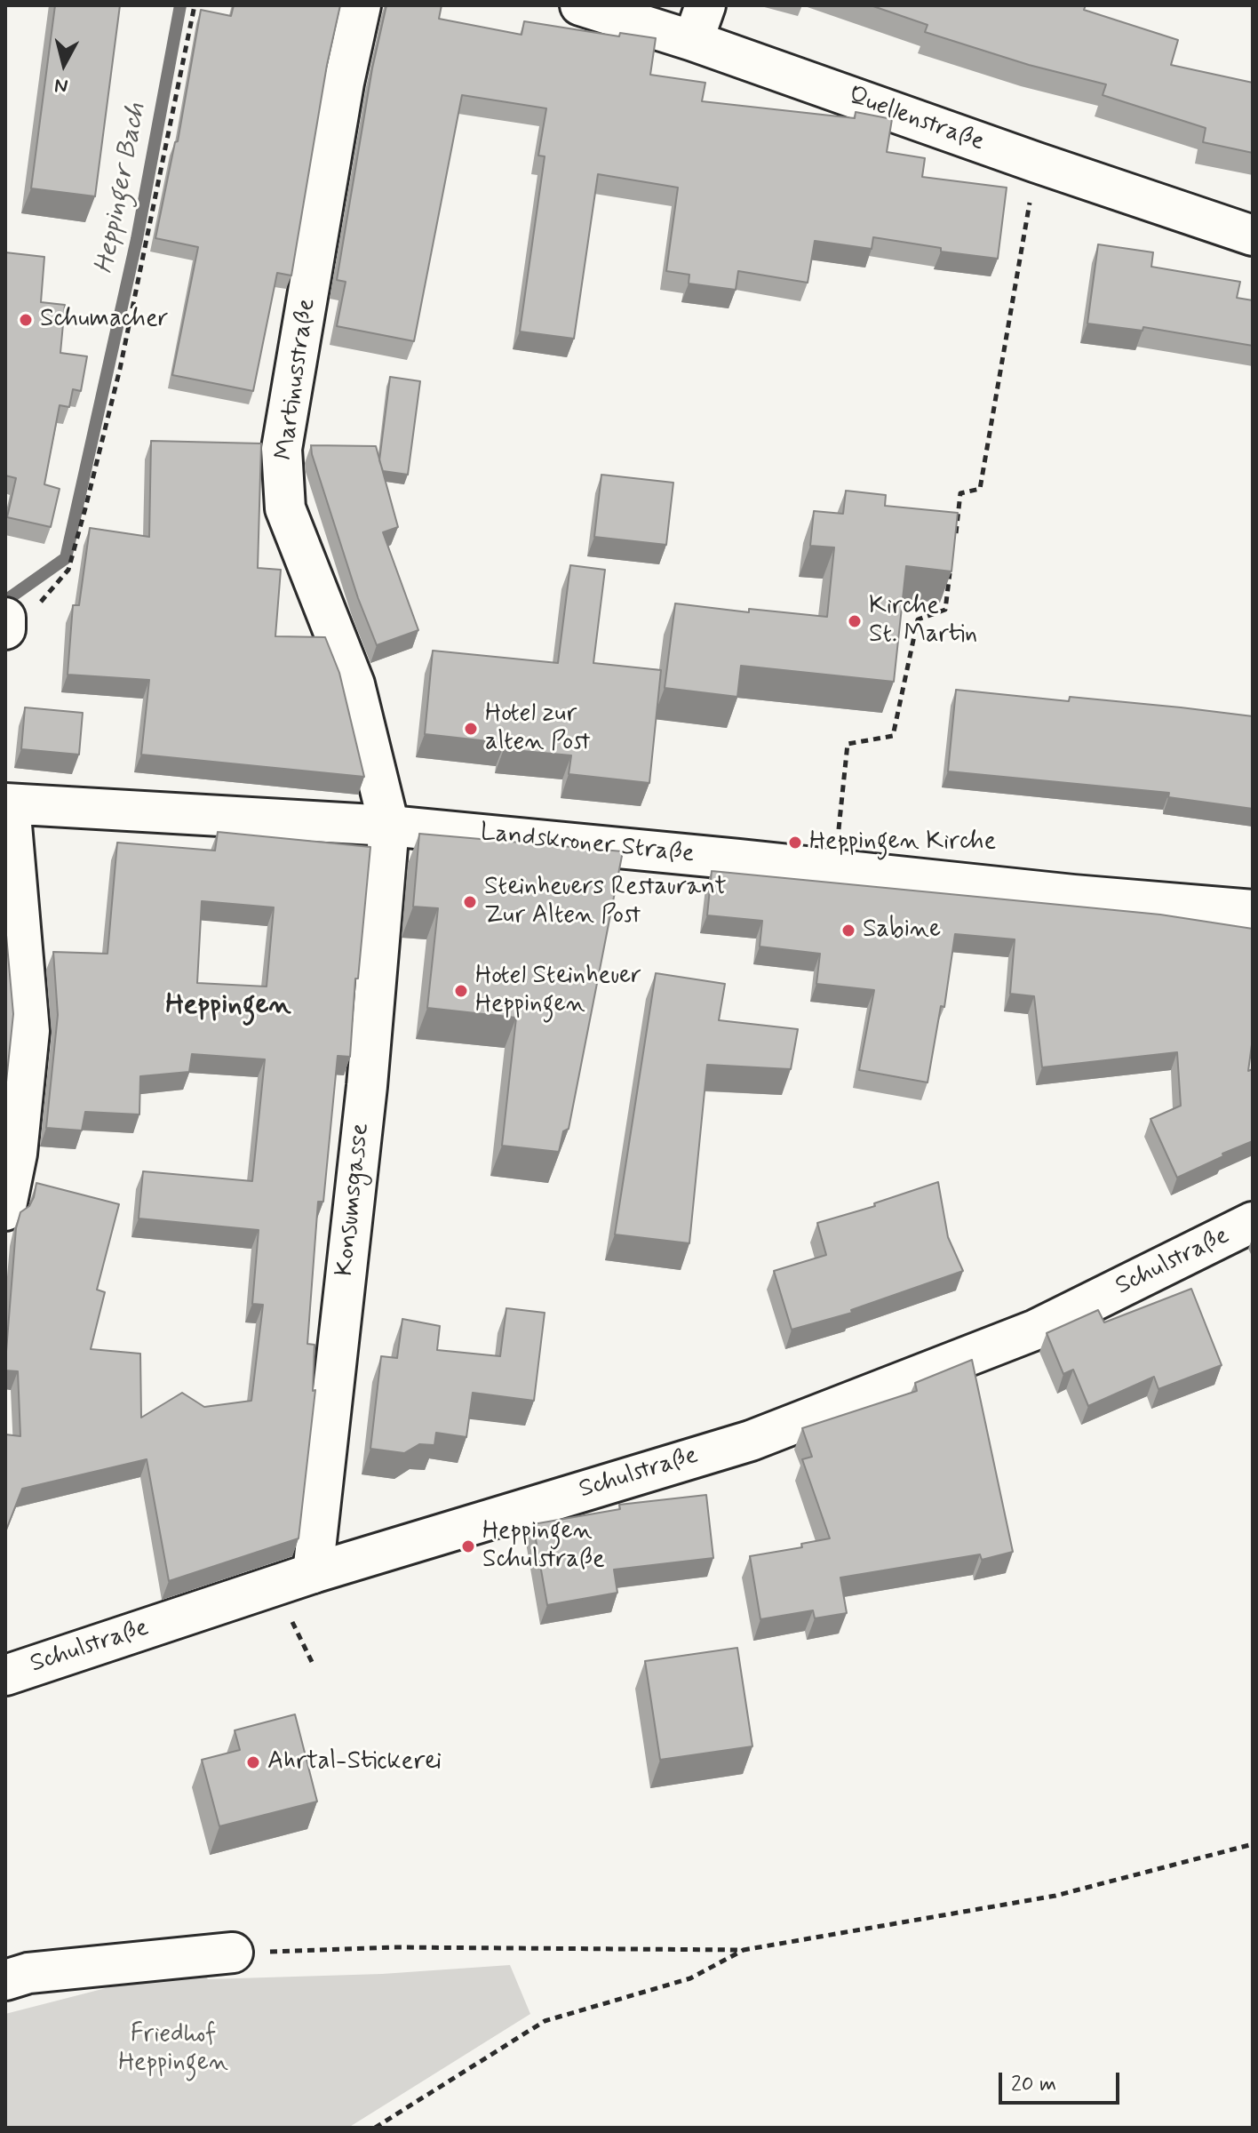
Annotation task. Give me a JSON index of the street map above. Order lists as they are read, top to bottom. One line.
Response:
{"streets":{"main road":["Quellenstraße","Martinusstraße","Landskroner Straße","Konsumsgasse","Schulstraße"]},"crossings":[["Martinusstraße","Landskroner Straße"],["Martinusstraße","Konsumsgasse"],["Landskroner Straße","Konsumsgasse"],["Konsumsgasse","Schulstraße"]],"districts":["Heppingen"],"water":["Heppinger Bach"],"parks":["Friedhof Heppingen"],"places":["Schumacher","Kirche St. Martin","Hotel zur alten Post","Heppingen Kirche","Steinheuers Restaurant Zur Alten Post","Sabine","Hotel Steinheuer Heppingen","Heppingen Schulstraße","Ahrtal-Stickerei"],"scale_bar":"20 m","north":"bottom"}
